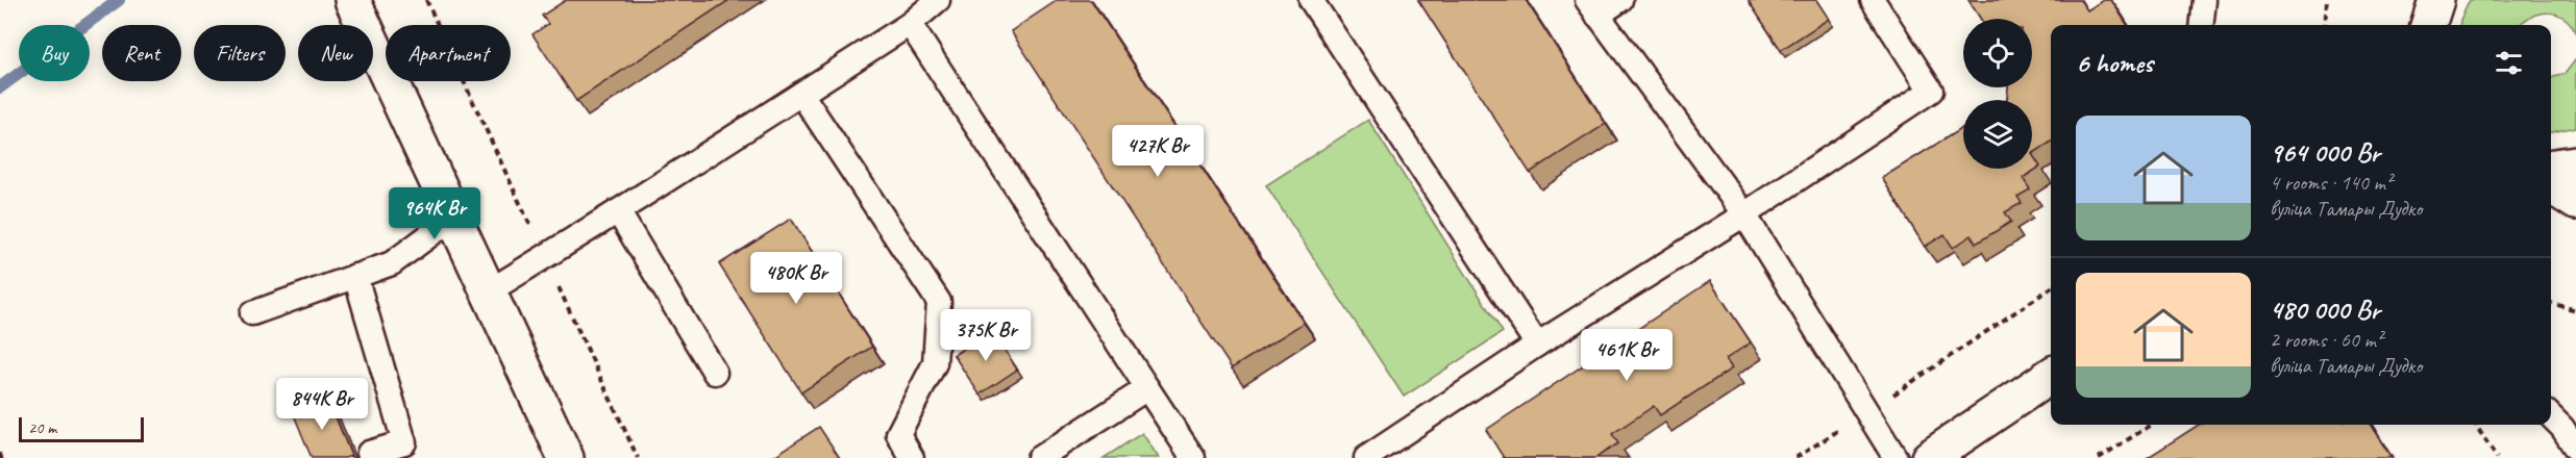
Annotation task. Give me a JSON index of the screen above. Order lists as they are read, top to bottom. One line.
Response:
{"scale_bar":"20 m","page":{"chip":["Buy","Rent","Filters","New","Apartment"],"heading":"6 homes","list":[{"name":"964 000 Br","note":"4 rooms · 140 m² · вуліца Тамары Дудко"},{"name":"480 000 Br","note":"2 rooms · 60 m² · вуліца Тамары Дудко"}],"price":["427K Br","964K Br","480K Br","375K Br","461K Br","844K Br"],"scale":"20 m"}}
